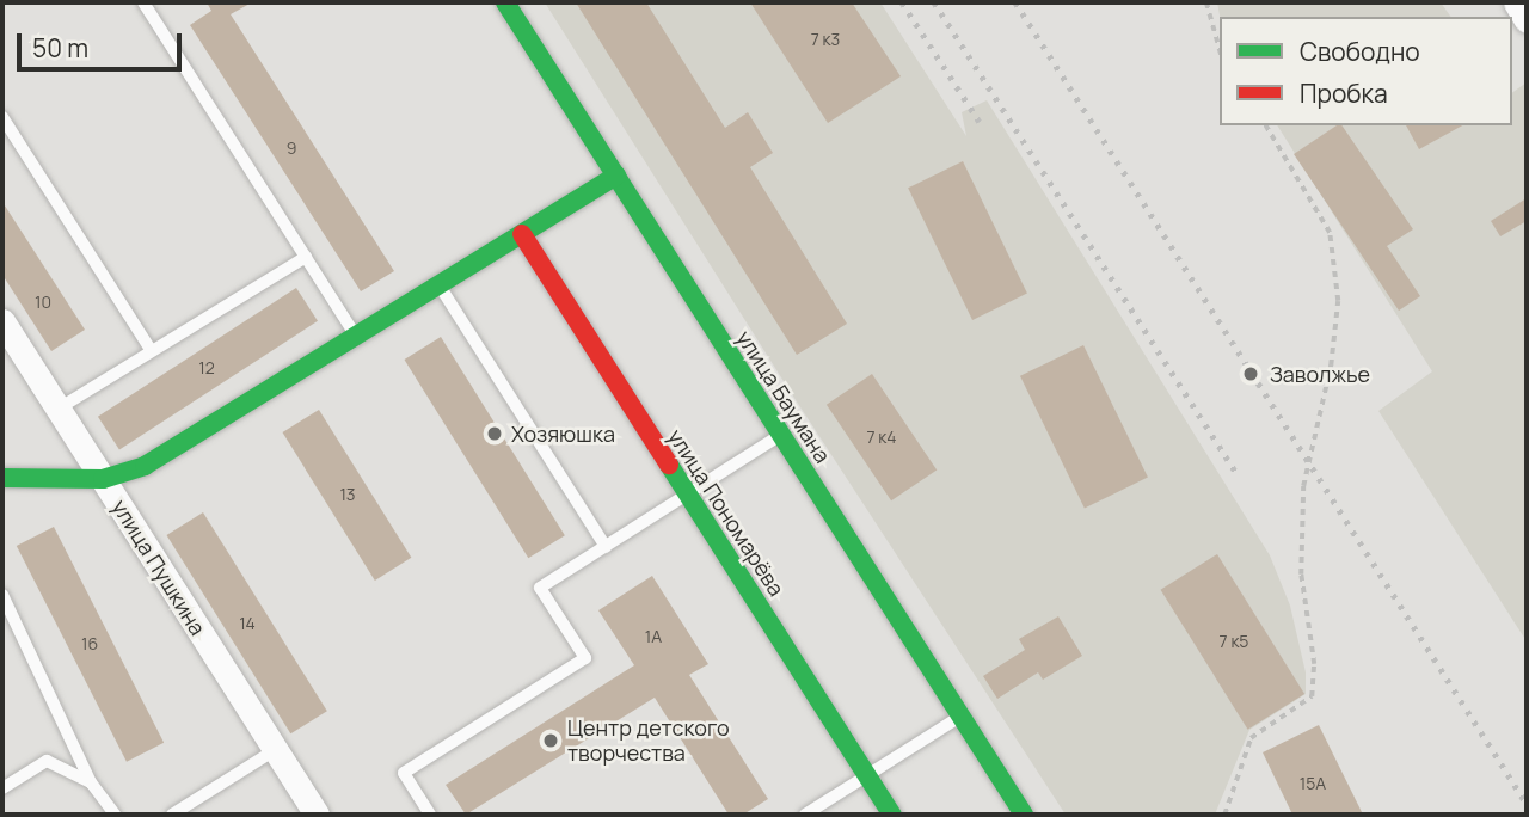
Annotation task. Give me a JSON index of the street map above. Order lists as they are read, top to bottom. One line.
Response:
{"streets":{"street":["улица Баумана","улица Пономарёва","улица Пушкина"]},"places":["Заволжье","Хозяюшка","Центр детского творчества"],"house_numbers":["7 к3","9","10","12","7 к4","13","14","1А","7 к5","16","15А"],"legend":["Свободно","Пробка"],"scale_bar":"50 m"}
